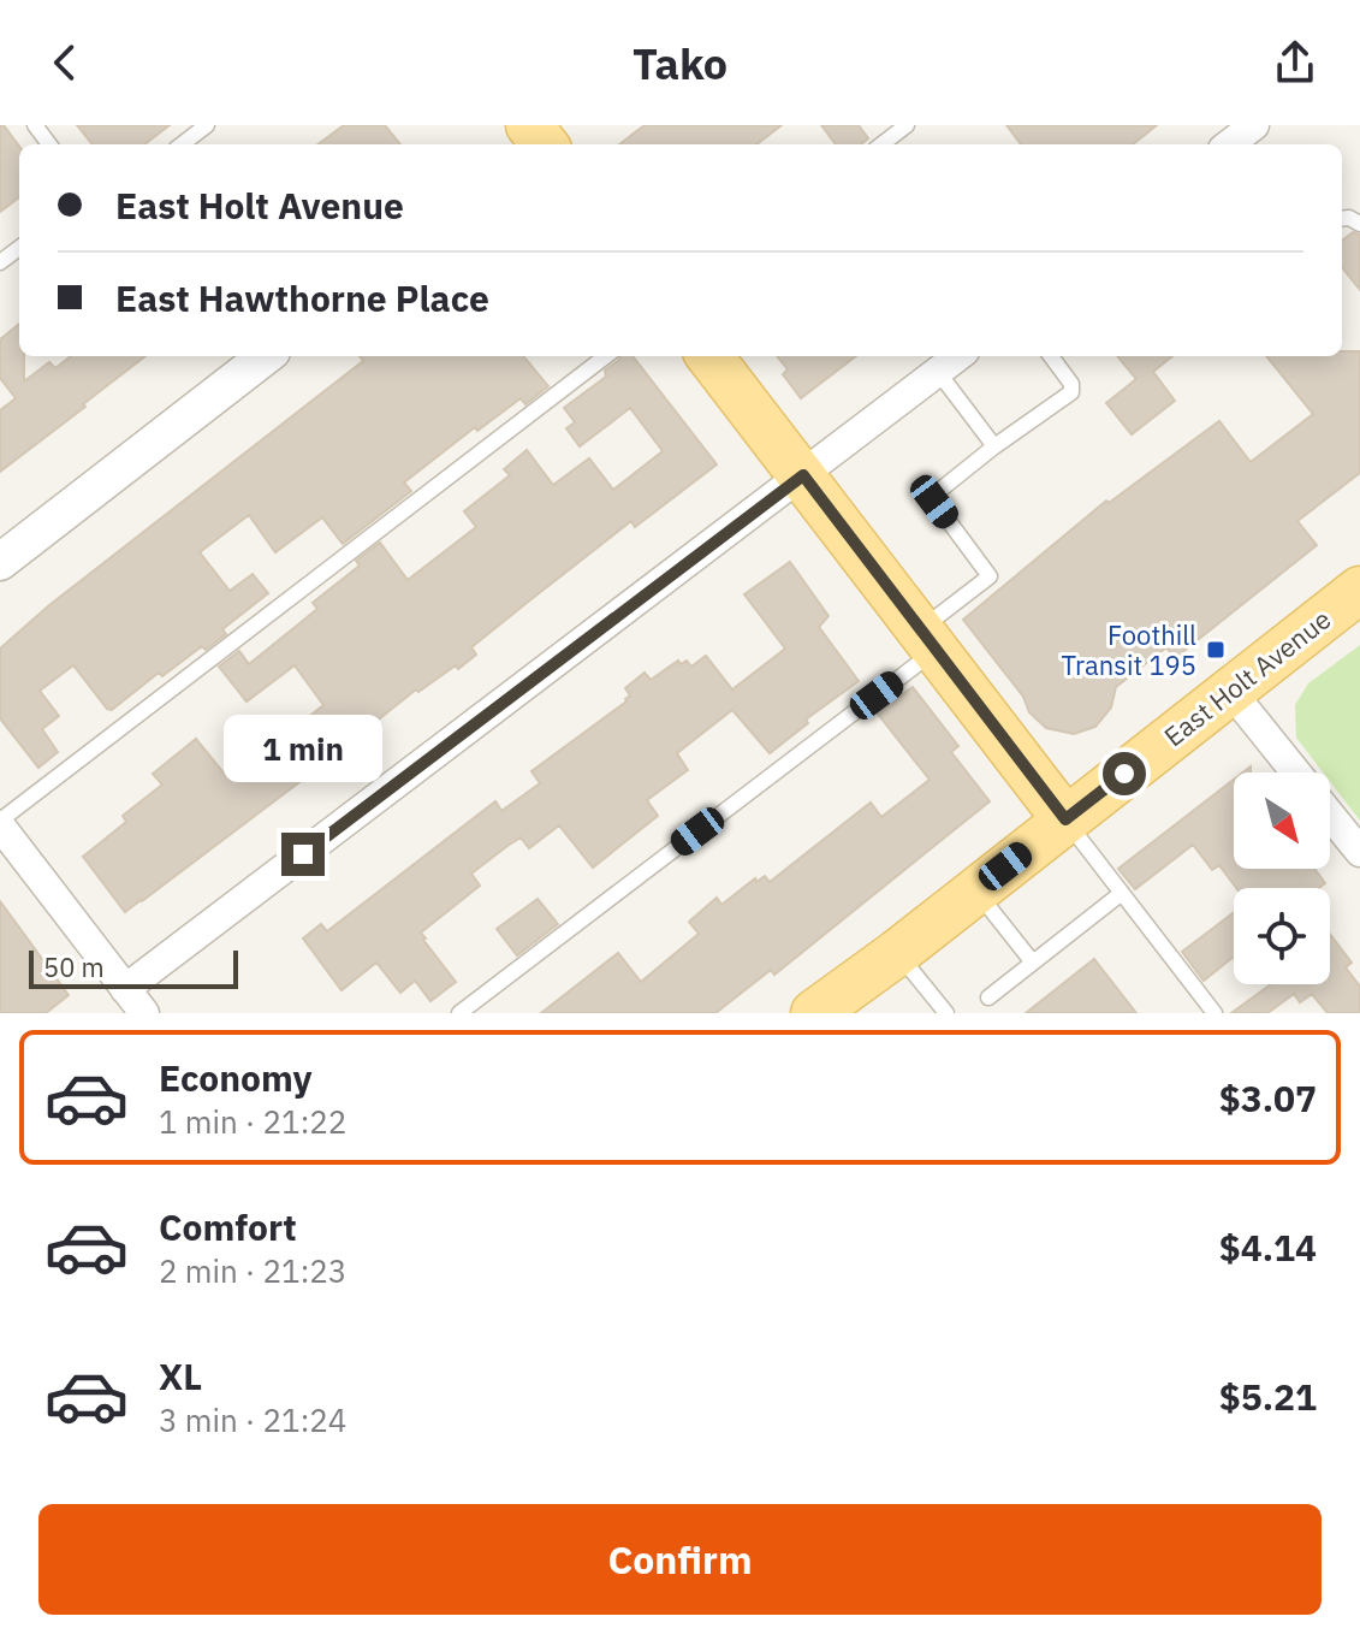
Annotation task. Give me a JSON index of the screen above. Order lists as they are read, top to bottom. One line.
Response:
{"streets":{"main road":["East Holt Avenue"]},"places":{"transit":["Foothill Transit 195"]},"scale_bar":"50 m","north":"bottom right","page":{"header":"Tako","banner":["East Holt Avenue","East Hawthorne Place"],"bubble":"1 min","scale":"50 m","list":[{"name":"Economy","note":"1 min · 21:22","value":"$3.07"},{"name":"Comfort","note":"2 min · 21:23","value":"$4.14"},{"name":"XL","note":"3 min · 21:24","value":"$5.21"}],"buttons":"Confirm"}}
